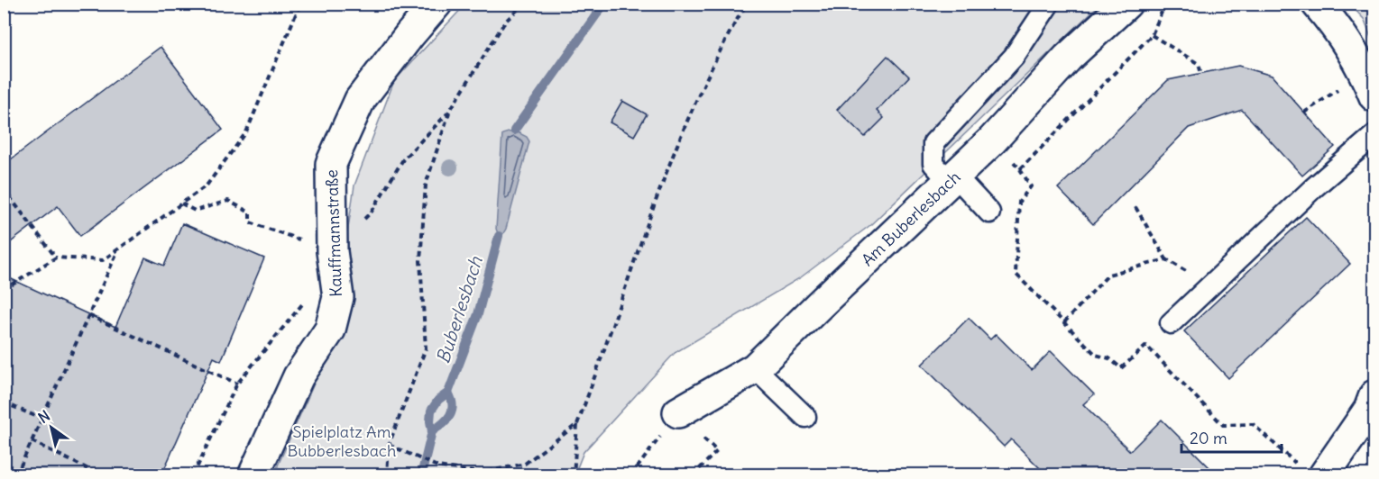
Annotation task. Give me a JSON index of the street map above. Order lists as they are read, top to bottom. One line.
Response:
{"streets":{"street":["Am Buberlesbach","Kauffmannstraße"]},"water":["Buberlesbach"],"parks":["Spielplatz Am Bubberlesbach"],"scale_bar":"20 m","north":"top left"}
